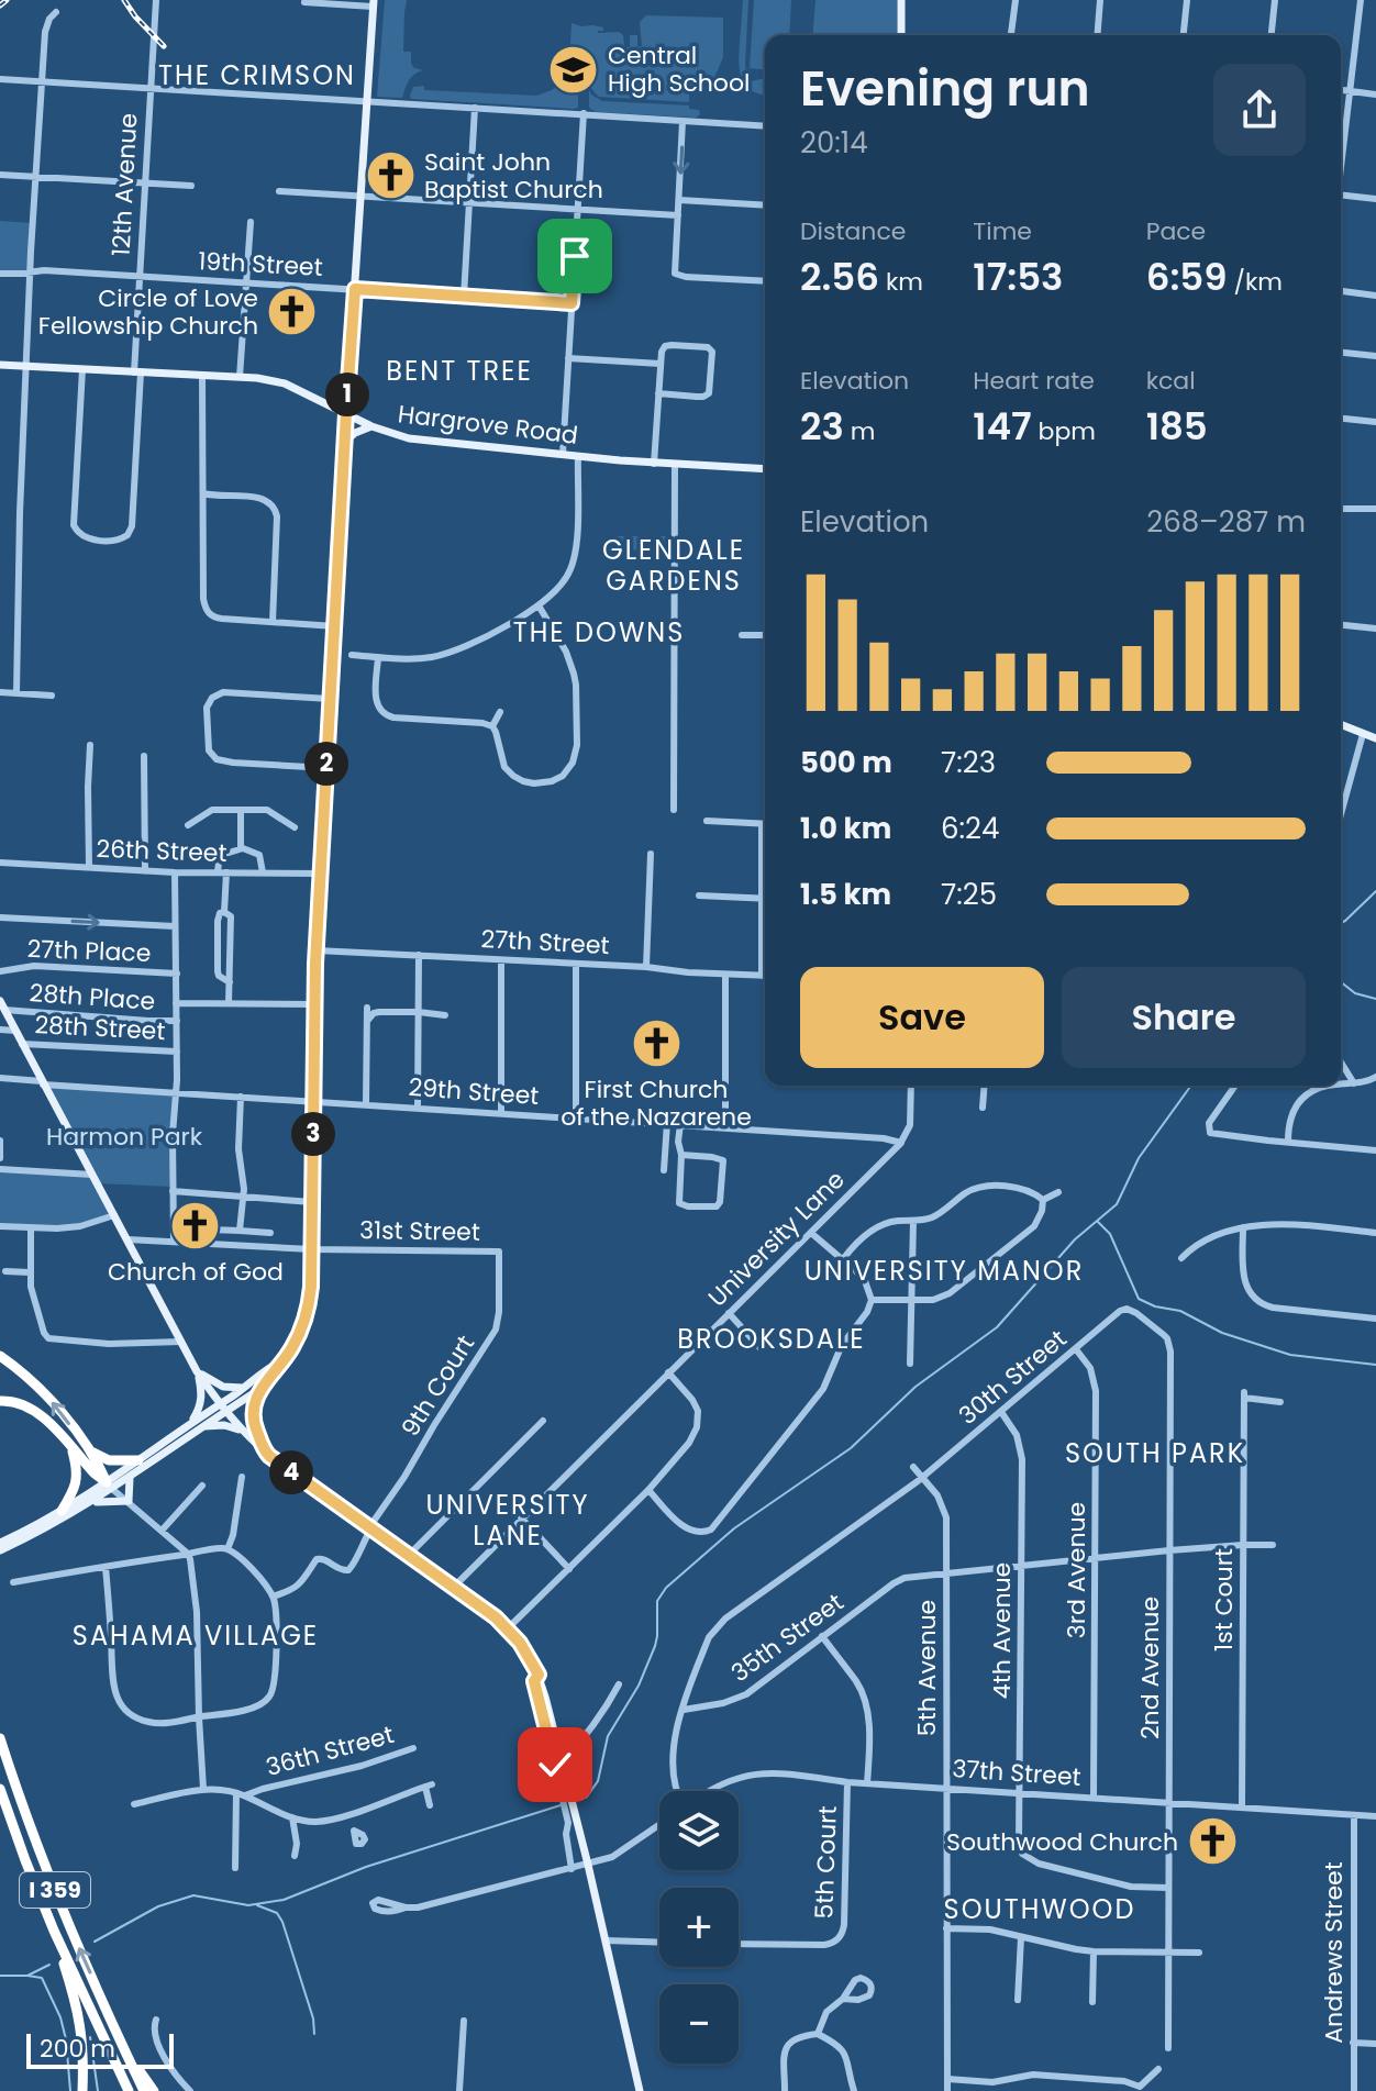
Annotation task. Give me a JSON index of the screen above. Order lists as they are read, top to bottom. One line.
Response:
{"streets":{"highway":["I 359"],"main road":["Hargrove Road"],"street":["12th Avenue","19th Street","26th Street","27th Street","27th Place","28th Place","28th Street","29th Street","31st Street","University Lane","30th Street","9th Court","3rd Avenue","1st Court","4th Avenue","35th Street","5th Avenue","2nd Avenue","36th Street","37th Street","5th Court","Andrews Street"]},"crossings":[["12th Avenue","19th Street"],["12th Avenue","Hargrove Road"],["29th Street","University Lane"],["31st Street","9th Court"],["30th Street","3rd Avenue"],["30th Street","4th Avenue"],["30th Street","35th Street"],["30th Street","5th Avenue"],["30th Street","2nd Avenue"],["3rd Avenue","37th Street"],["1st Court","37th Street"],["4th Avenue","2nd Avenue"],["4th Avenue","37th Street"],["35th Street","5th Avenue"],["35th Street","5th Court"],["5th Avenue","37th Street"],["2nd Avenue","37th Street"],["37th Street","5th Court"],["37th Street","Andrews Street"]],"districts":["THE CRIMSON","BENT TREE","GLENDALE GARDENS","THE DOWNS","UNIVERSITY MANOR","BROOKSDALE","SOUTH PARK","UNIVERSITY LANE","SAHAMA VILLAGE","SOUTHWOOD"],"parks":["Harmon Park"],"places":{"school or university":["Central High School"],"church":["Saint John Baptist Church","Circle of Love Fellowship Church","First Church of the Nazarene","Church of God","Southwood Church"]},"scale_bar":"200 m","page":{"heading":["Evening run","20:14"],"stats":[["Distance","2.56 km"],["Time","17:53"],["Pace","6:59 /km"],["Elevation","23 m"],["Heart rate","147 bpm"],["kcal","185"]],"pins":["1","2","3","4"],"chart":["Elevation","268–287 m"],"list":[{"name":"500 m","note":"7:23"},{"name":"1.0 km","note":"6:24"},{"name":"1.5 km","note":"7:25"}],"buttons":["Save","Share"],"map_buttons":["+","−"],"scale":"200 m"}}
